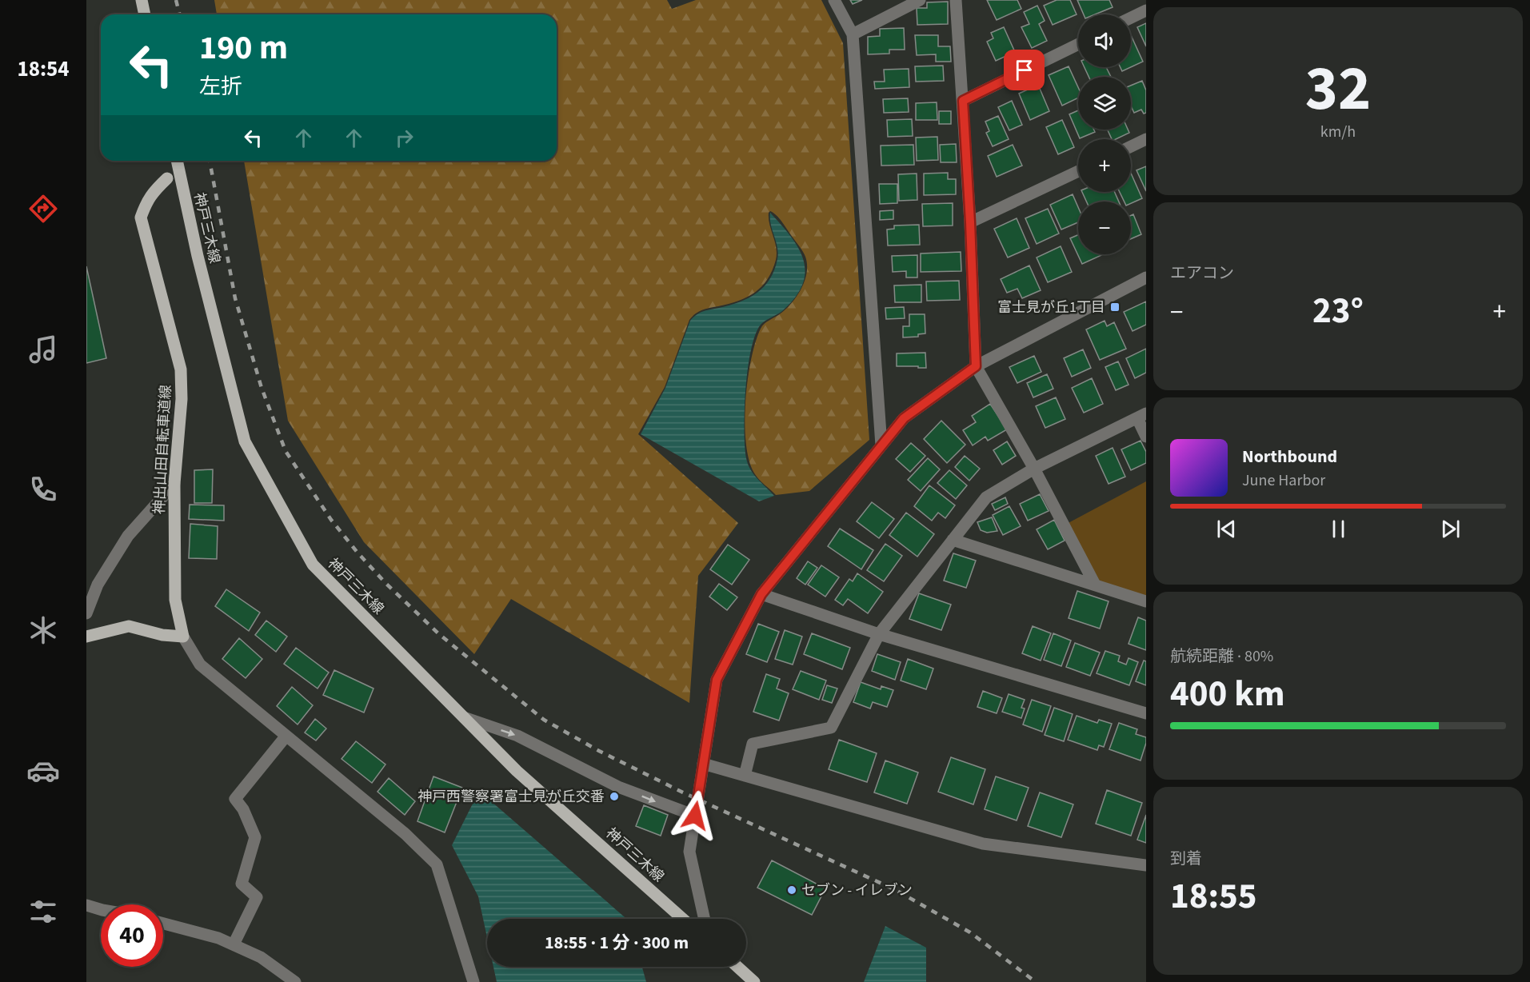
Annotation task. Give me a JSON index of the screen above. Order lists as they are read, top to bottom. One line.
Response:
{"streets":{"main road":["神戸三木線","神出山田自転車道線"]},"places":{"transit":["富士見が丘1丁目"],"other":["神戸西警察署富士見が丘交番","セブン - イレブン"]},"page":{"tabs":"18:54","tile":[["32","km/h"],"エアコン",["航続距離 · 80%","400 km"],["到着","18:55"]],"map_buttons":["+","−"],"turn":["190 m","左折"],"heat":["−","23°","+"],"song":["Northbound","June Harbor"],"limit":"40","trip":"18:55 · 1 分 · 300 m"}}
